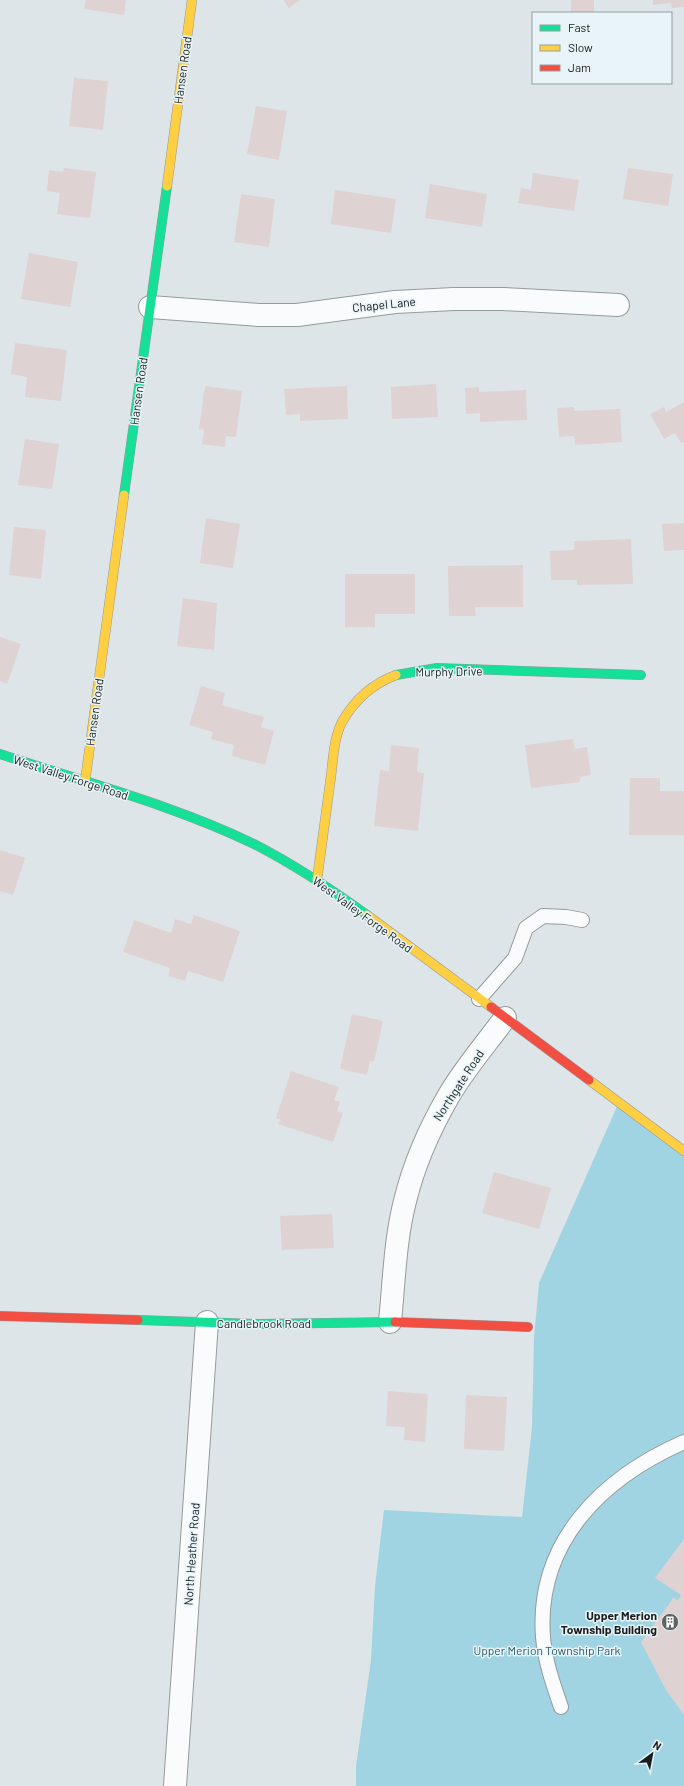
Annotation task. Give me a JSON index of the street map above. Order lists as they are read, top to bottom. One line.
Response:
{"streets":{"street":["Hansen Road","Chapel Lane","Murphy Drive","West Valley Forge Road","Northgate Road","Candlebrook Road","North Heather Road"]},"crossings":[["Hansen Road","Chapel Lane"],["Hansen Road","West Valley Forge Road"],["Murphy Drive","West Valley Forge Road"],["West Valley Forge Road","Northgate Road"],["Northgate Road","Candlebrook Road"],["Candlebrook Road","North Heather Road"]],"parks":["Upper Merion Township Park"],"places":{"building":["Upper Merion Township Building"]},"legend":["Fast","Slow","Jam"],"north":"top right"}
